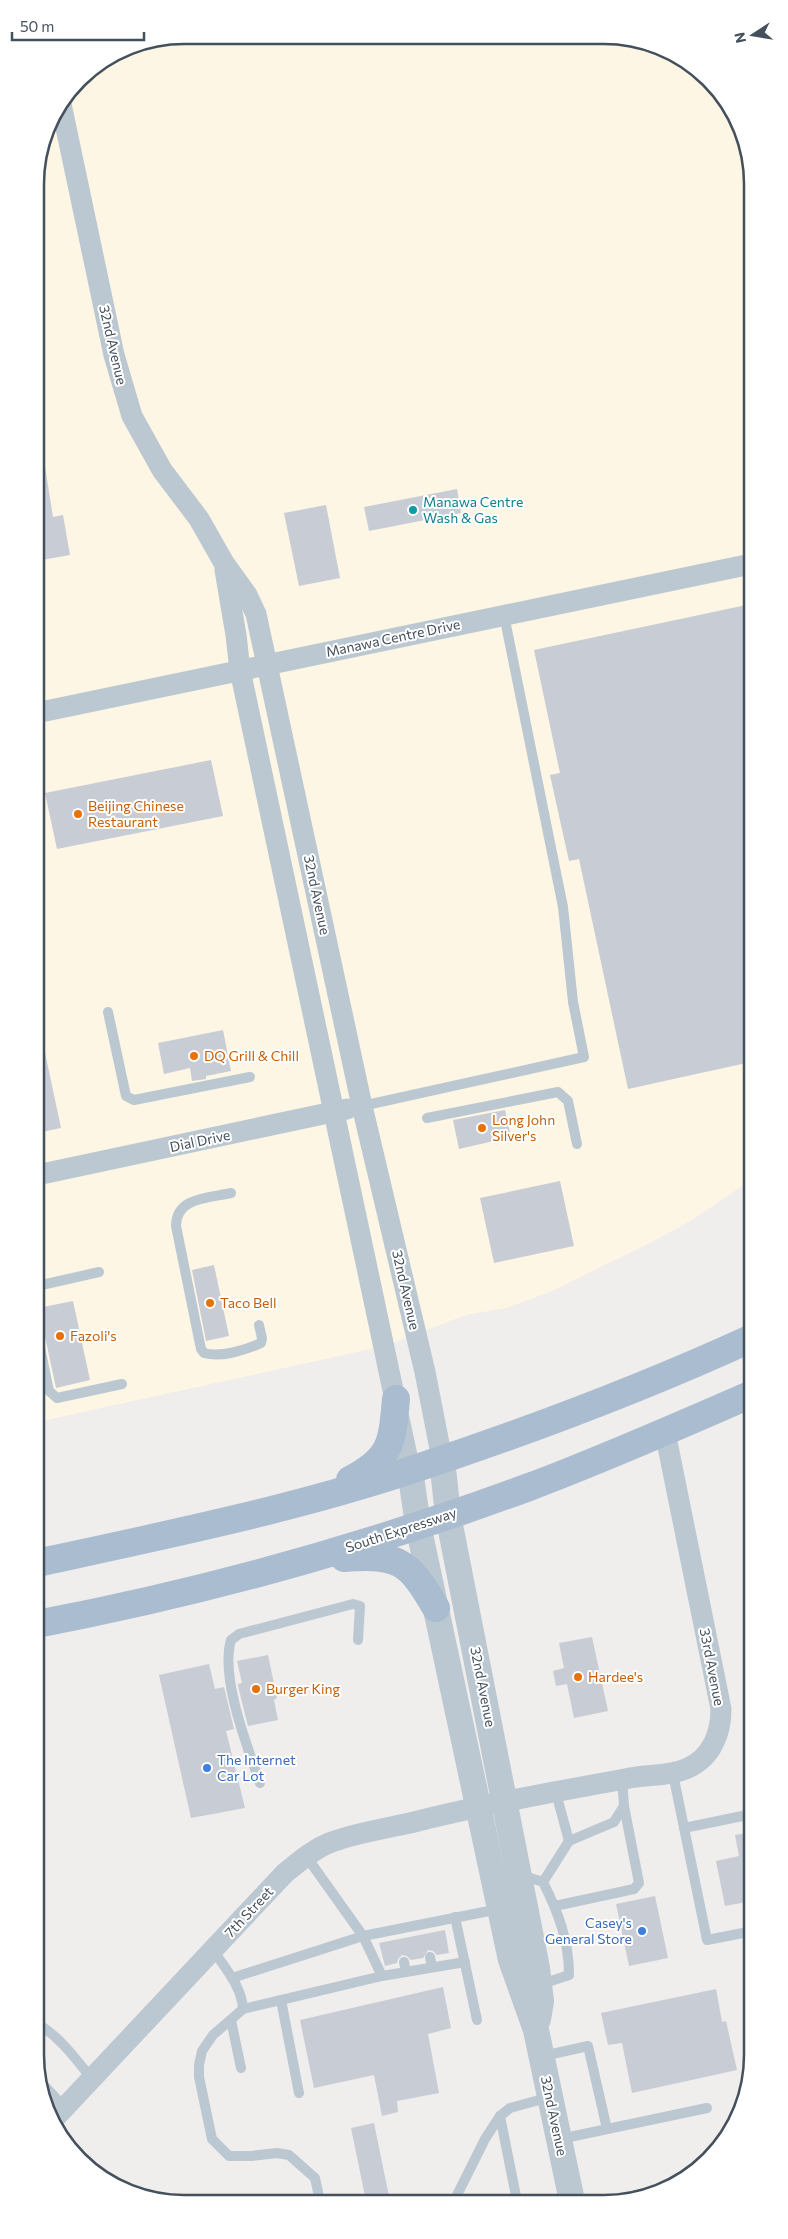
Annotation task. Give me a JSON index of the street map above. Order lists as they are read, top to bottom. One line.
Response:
{"streets":{"main road":["South Expressway"],"street":["32nd Avenue","Manawa Centre Drive","Dial Drive","33rd Avenue","7th Street"]},"crossings":[["32nd Avenue","Manawa Centre Drive"],["32nd Avenue","Dial Drive"],["32nd Avenue","South Expressway"],["32nd Avenue","33rd Avenue"],["32nd Avenue","7th Street"],["South Expressway","33rd Avenue"],["33rd Avenue","7th Street"]],"places":["Manawa Centre Wash & Gas","Beijing Chinese Restaurant","DQ Grill & Chill","Long John Silver's","Taco Bell","Fazoli's","Hardee's","Burger King","The Internet Car Lot","Casey's General Store"],"scale_bar":"50 m","north":"left"}
